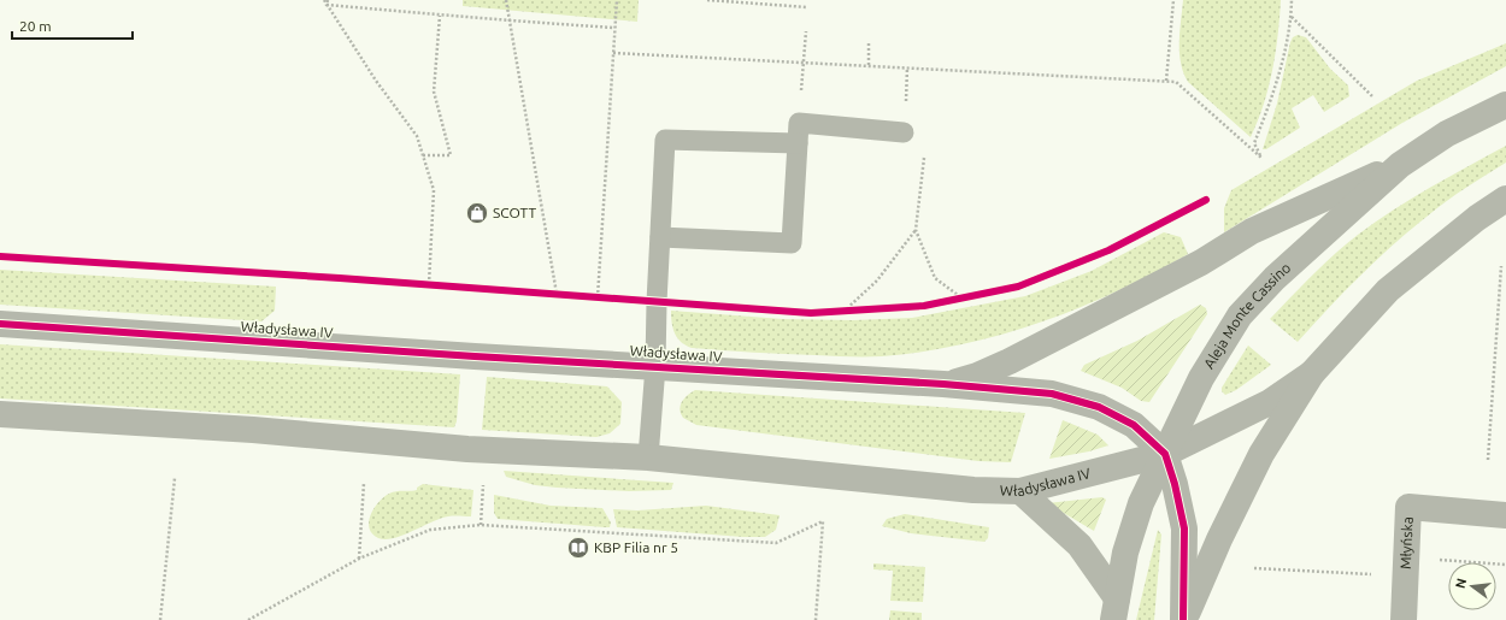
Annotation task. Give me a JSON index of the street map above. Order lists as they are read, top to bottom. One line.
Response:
{"streets":{"street":["Aleja Monte Cassino","Władysława IV","Młyńska"]},"crossings":[["Aleja Monte Cassino","Władysława IV"]],"places":{"shop":["SCOTT"],"library":["KBP Filia nr 5"]},"scale_bar":"20 m","north":"left"}
